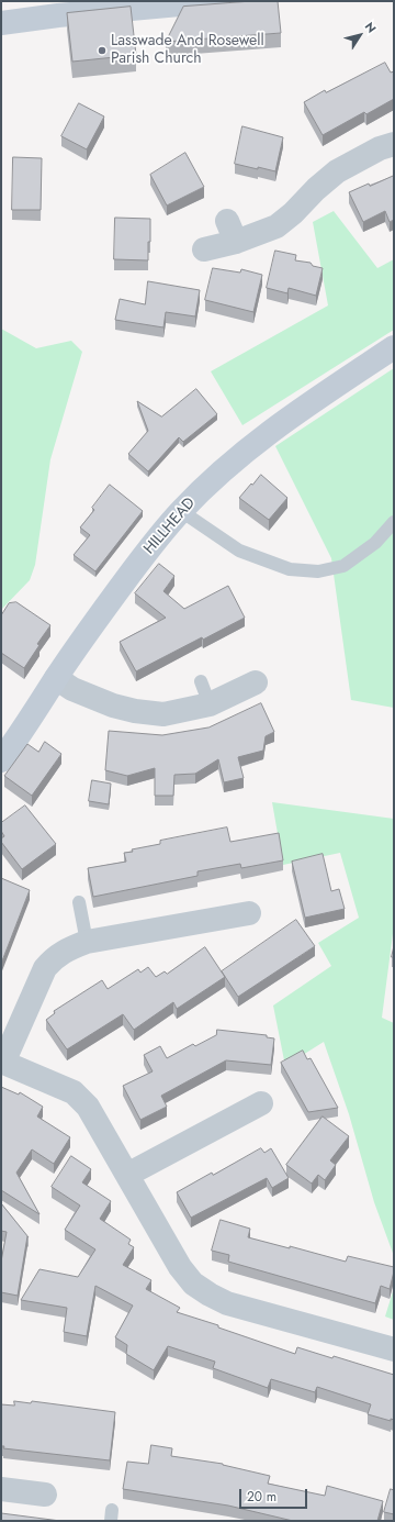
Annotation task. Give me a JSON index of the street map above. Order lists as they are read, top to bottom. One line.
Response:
{"streets":{"main road":["HILLHEAD"]},"places":["Lasswade And Rosewell Parish Church"],"scale_bar":"20 m","north":"top right"}
